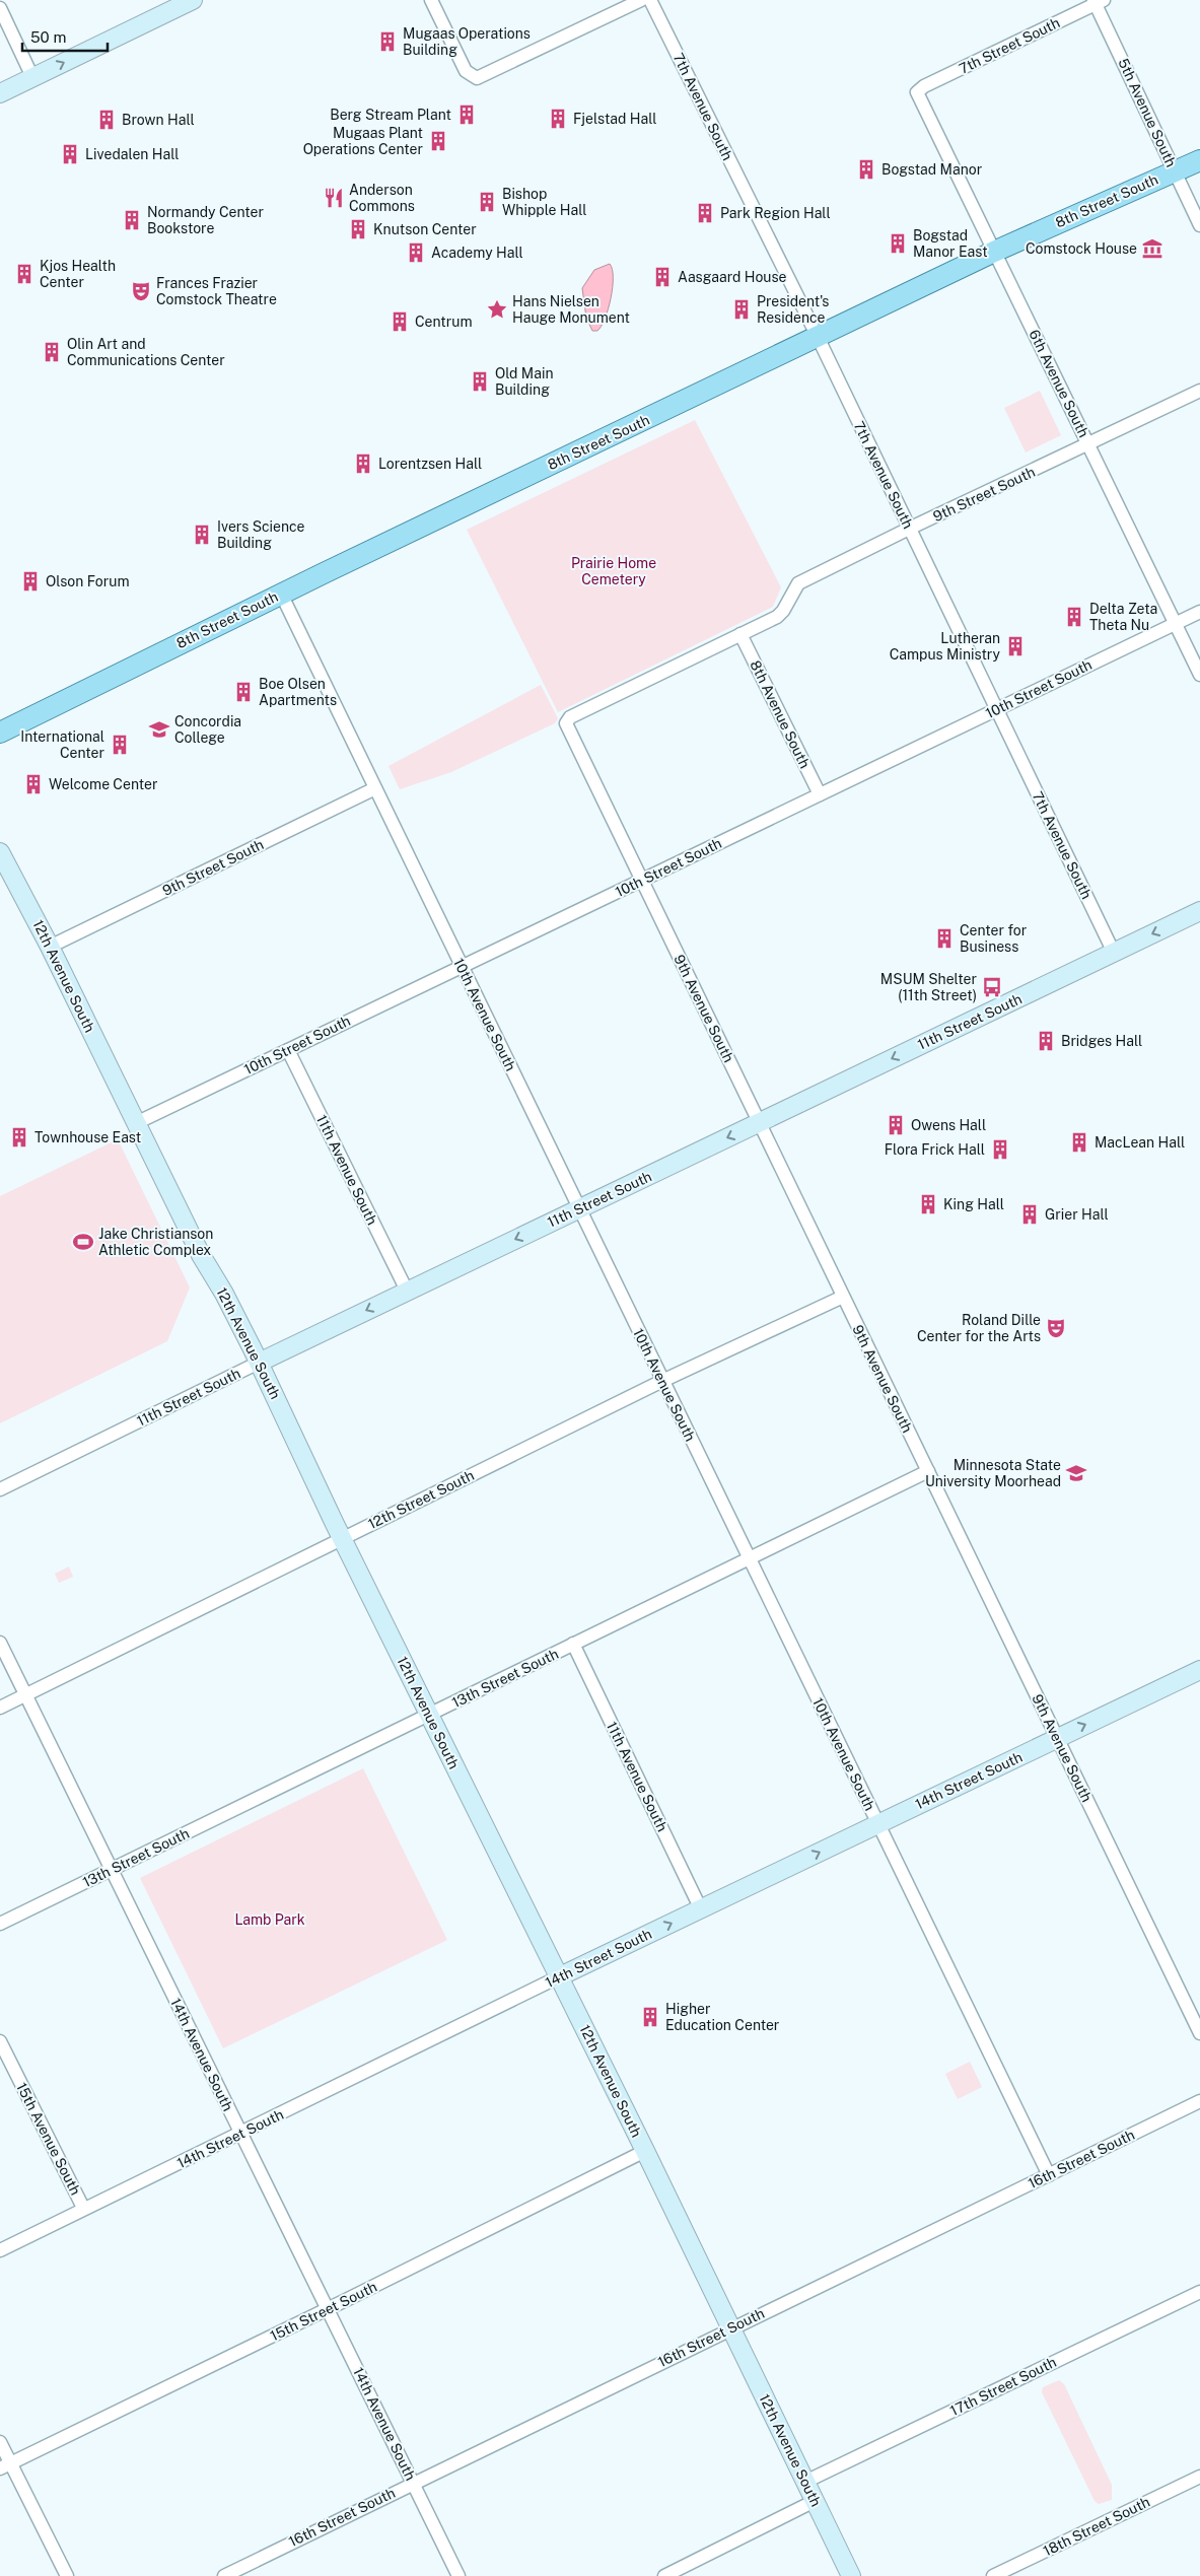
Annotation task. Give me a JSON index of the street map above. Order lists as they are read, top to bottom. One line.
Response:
{"streets":{"main road":["8th Street South"],"street":["7th Street South","7th Avenue South","5th Avenue South","6th Avenue South","9th Street South","10th Street South","8th Avenue South","12th Avenue South","9th Avenue South","10th Avenue South","11th Street South","11th Avenue South","12th Street South","13th Street South","14th Street South","14th Avenue South","15th Avenue South","16th Street South","15th Street South","17th Street South","18th Street South"]},"crossings":[["7th Street South","5th Avenue South"],["7th Street South","6th Avenue South"],["7th Avenue South","8th Street South"],["7th Avenue South","9th Street South"],["7th Avenue South","10th Street South"],["7th Avenue South","11th Street South"],["5th Avenue South","8th Street South"],["8th Street South","6th Avenue South"],["8th Street South","10th Avenue South"],["6th Avenue South","9th Street South"],["6th Avenue South","10th Street South"],["9th Street South","8th Avenue South"],["9th Street South","12th Avenue South"],["9th Street South","9th Avenue South"],["9th Street South","10th Avenue South"],["10th Street South","8th Avenue South"],["10th Street South","12th Avenue South"],["10th Street South","9th Avenue South"],["10th Street South","10th Avenue South"],["10th Street South","11th Avenue South"],["12th Avenue South","11th Street South"],["12th Avenue South","12th Street South"],["12th Avenue South","13th Street South"],["12th Avenue South","14th Street South"],["12th Avenue South","16th Street South"],["12th Avenue South","15th Street South"],["12th Avenue South","17th Street South"],["9th Avenue South","11th Street South"],["9th Avenue South","12th Street South"],["9th Avenue South","13th Street South"],["9th Avenue South","14th Street South"],["10th Avenue South","11th Street South"],["10th Avenue South","12th Street South"],["10th Avenue South","13th Street South"],["10th Avenue South","14th Street South"],["10th Avenue South","16th Street South"],["11th Street South","11th Avenue South"],["11th Avenue South","13th Street South"],["11th Avenue South","14th Street South"],["12th Street South","14th Avenue South"],["13th Street South","14th Avenue South"],["14th Street South","14th Avenue South"],["14th Street South","15th Avenue South"],["14th Avenue South","16th Street South"],["14th Avenue South","15th Street South"]],"one_way":["11th Street South","14th Street South"],"parks":["Prairie Home Cemetery","Lamb Park"],"places":{"building":["Mugaas Operations Building","Berg Stream Plant","Fjelstad Hall","Brown Hall","Mugaas Plant Operations Center","Livedalen Hall","Bogstad Manor","Bishop Whipple Hall","Park Region Hall","Normandy Center Bookstore","Knutson Center","Bogstad Manor East","Academy Hall","Kjos Health Center","Aasgaard House","President's Residence","Centrum","Olin Art and Communications Center","Old Main Building","Lorentzsen Hall","Ivers Science Building","Olson Forum","Delta Zeta Theta Nu","Lutheran Campus Ministry","Boe Olsen Apartments","International Center","Welcome Center","Center for Business","Bridges Hall","Owens Hall","Townhouse East","MacLean Hall","Flora Frick Hall","King Hall","Grier Hall","Higher Education Center"],"restaurant":["Anderson Commons"],"museum":["Comstock House"],"theatre":["Frances Frazier Comstock Theatre","Roland Dille Center for the Arts"],"place":["Hans Nielsen Hauge Monument"],"school or university":["Concordia College","Minnesota State University Moorhead"],"bus stop":["MSUM Shelter (11th Street)"],"sports":["Jake Christianson Athletic Complex"]},"scale_bar":"50 m"}
